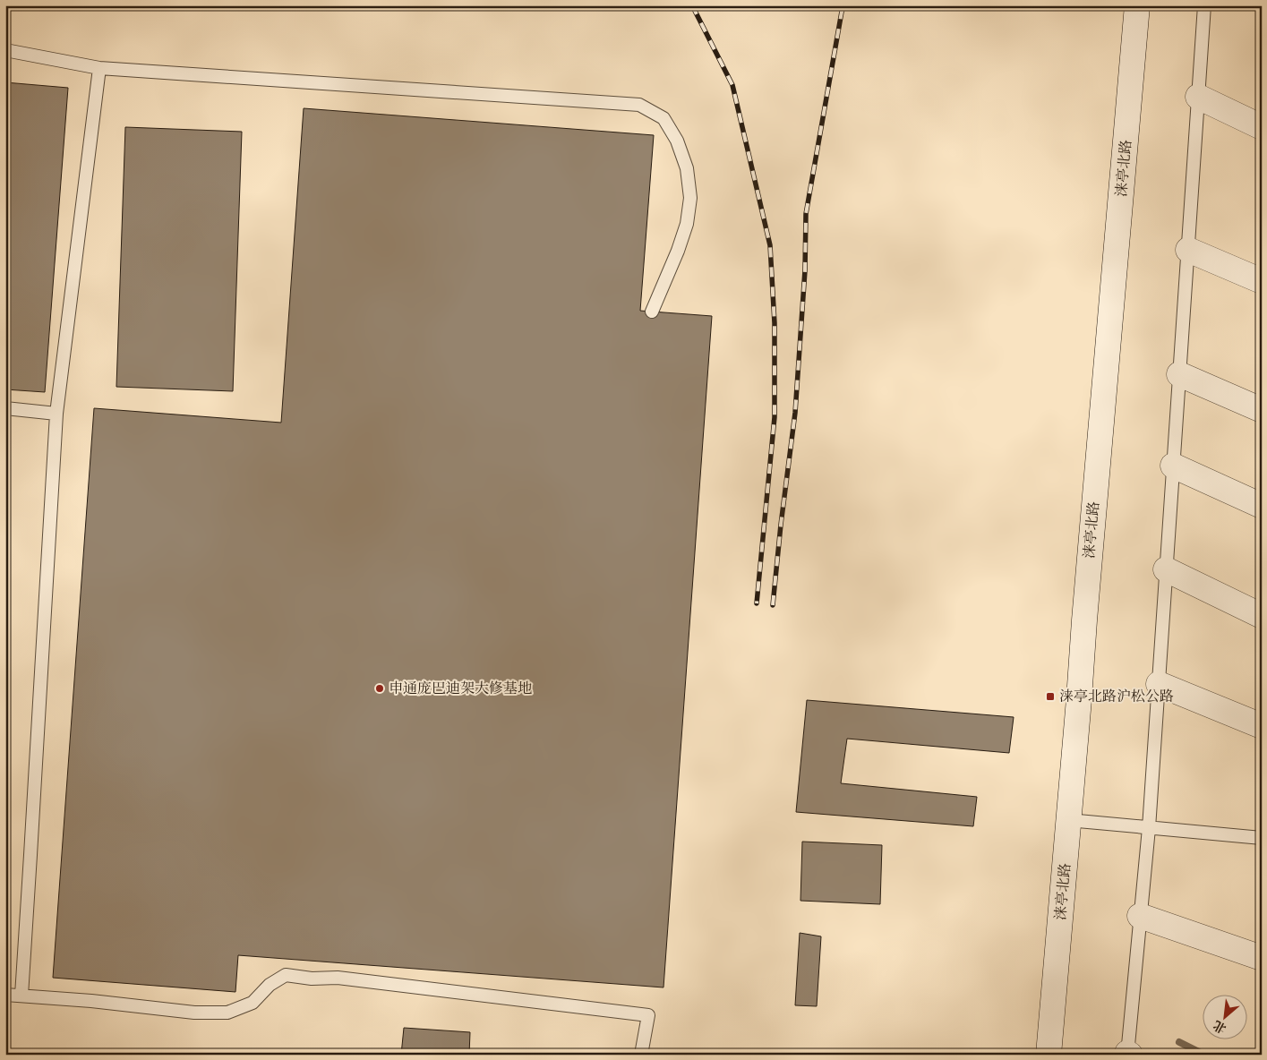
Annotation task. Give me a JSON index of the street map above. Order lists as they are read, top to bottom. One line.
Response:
{"streets":{"street":["涞亭北路"]},"places":{"other":["申通庞巴迪架大修基地"],"transit":["涞亭北路沪松公路"]},"north":"bottom left"}
